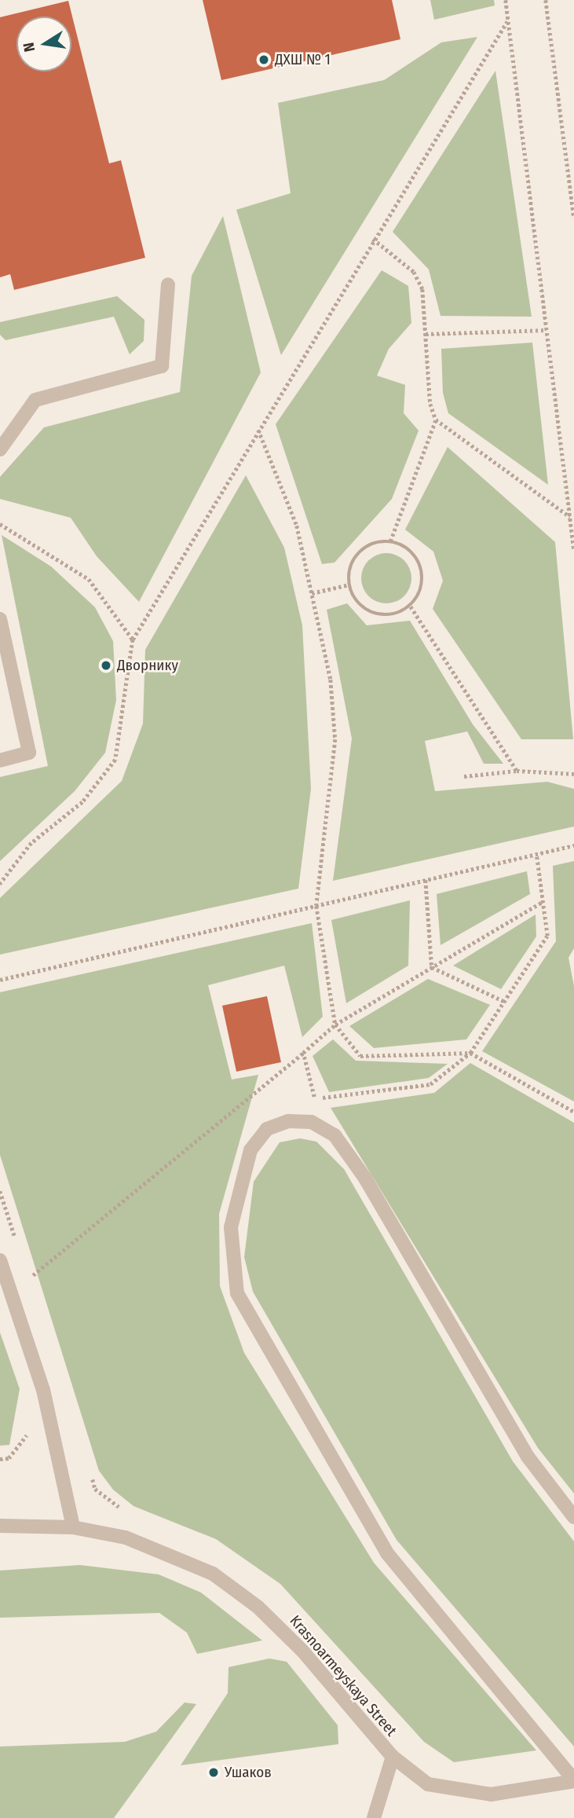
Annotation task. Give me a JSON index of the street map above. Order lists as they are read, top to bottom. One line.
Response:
{"streets":{"street":["Krasnoarmeyskaya Street"]},"places":["ДХШ № 1","Дворнику","Ушаков"],"north":"left"}
